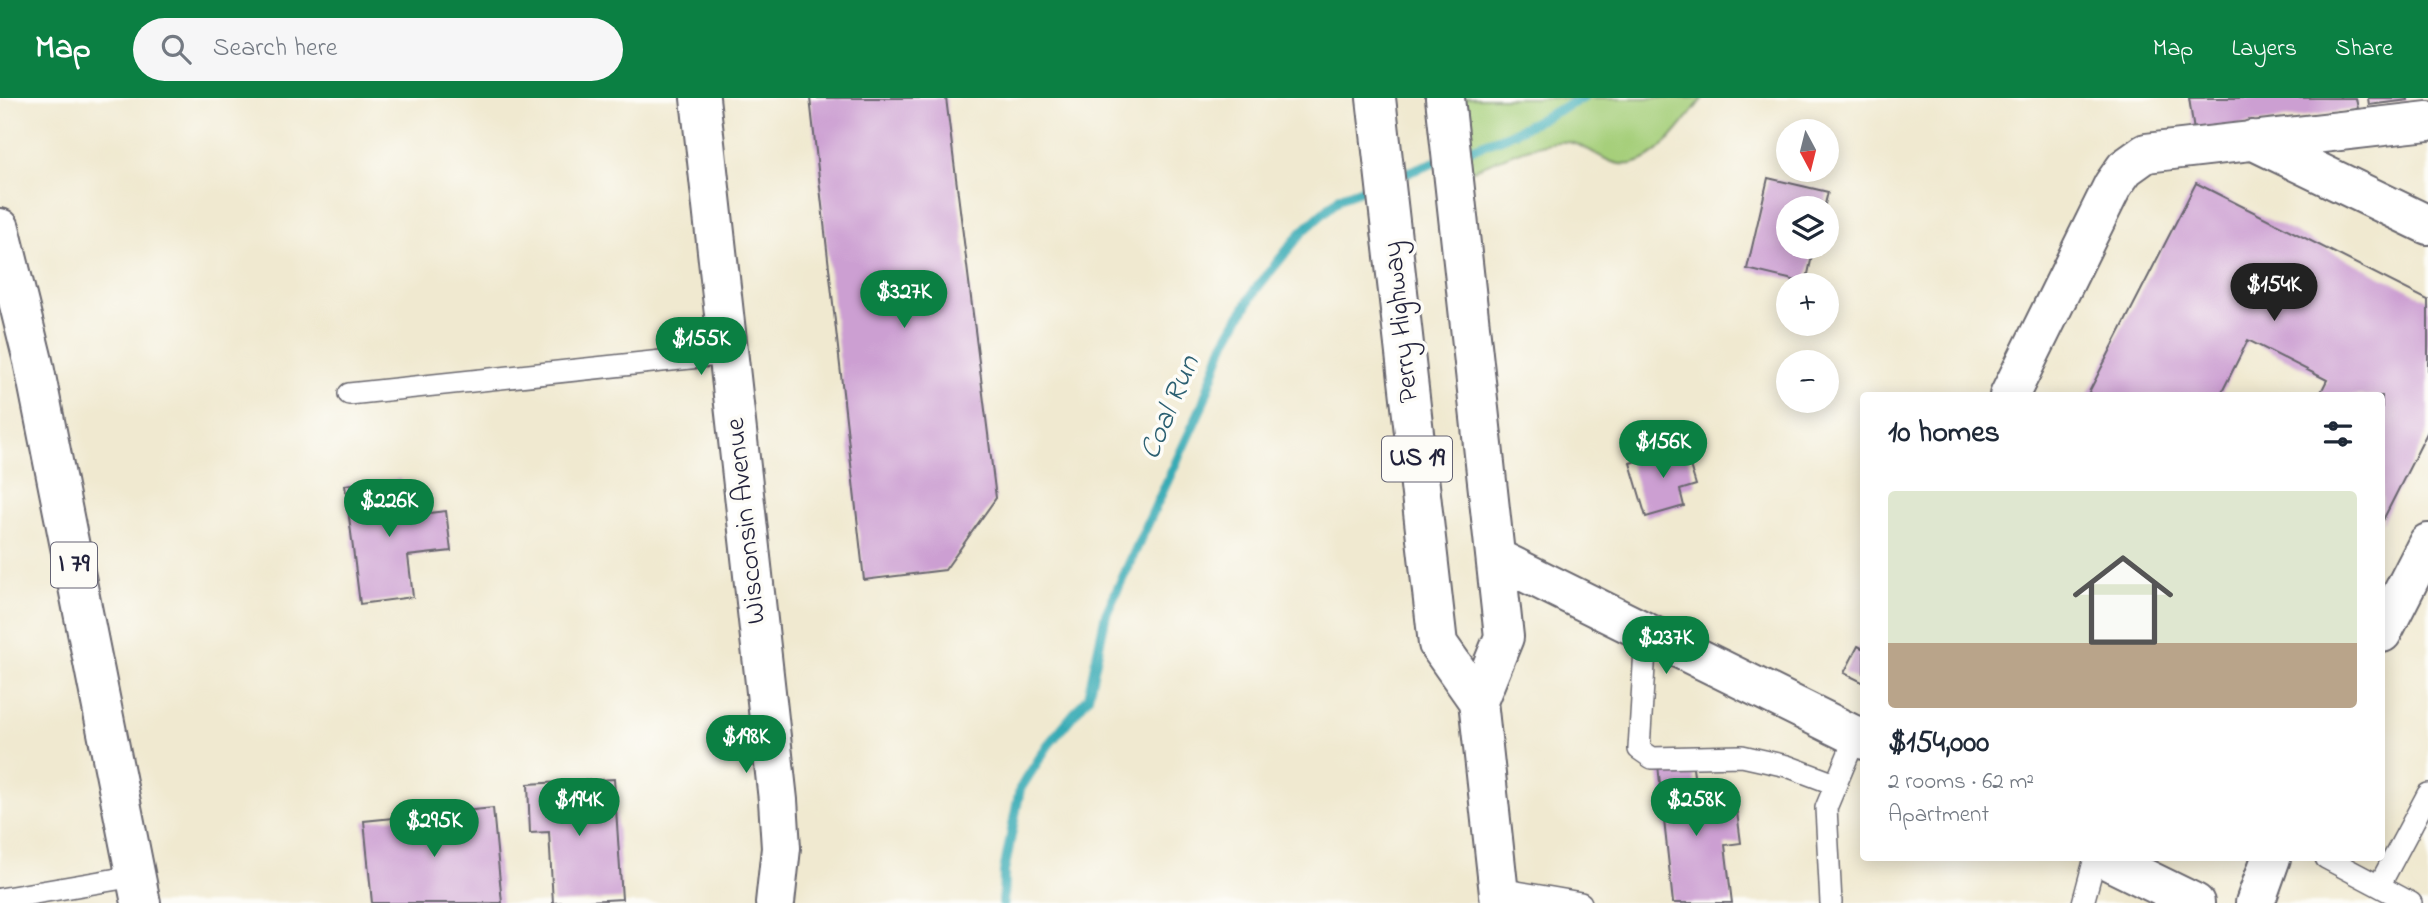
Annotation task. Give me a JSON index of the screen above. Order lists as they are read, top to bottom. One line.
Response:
{"streets":{"main road":["Perry Highway","US 19","Wisconsin Avenue","I 79"]},"water":["Coal Run"],"north":"bottom","page":{"header":"Map","search":"Search here","nav":["Map","Layers","Share"],"map_buttons":["+","−"],"price":["$154K","$327K","$155K","$156K","$226K","$237K","$198K","$194K","$258K","$295K"],"heading":"10 homes","list":[{"name":"$154,000","note":"2 rooms · 62 m² · Apartment"}]}}
